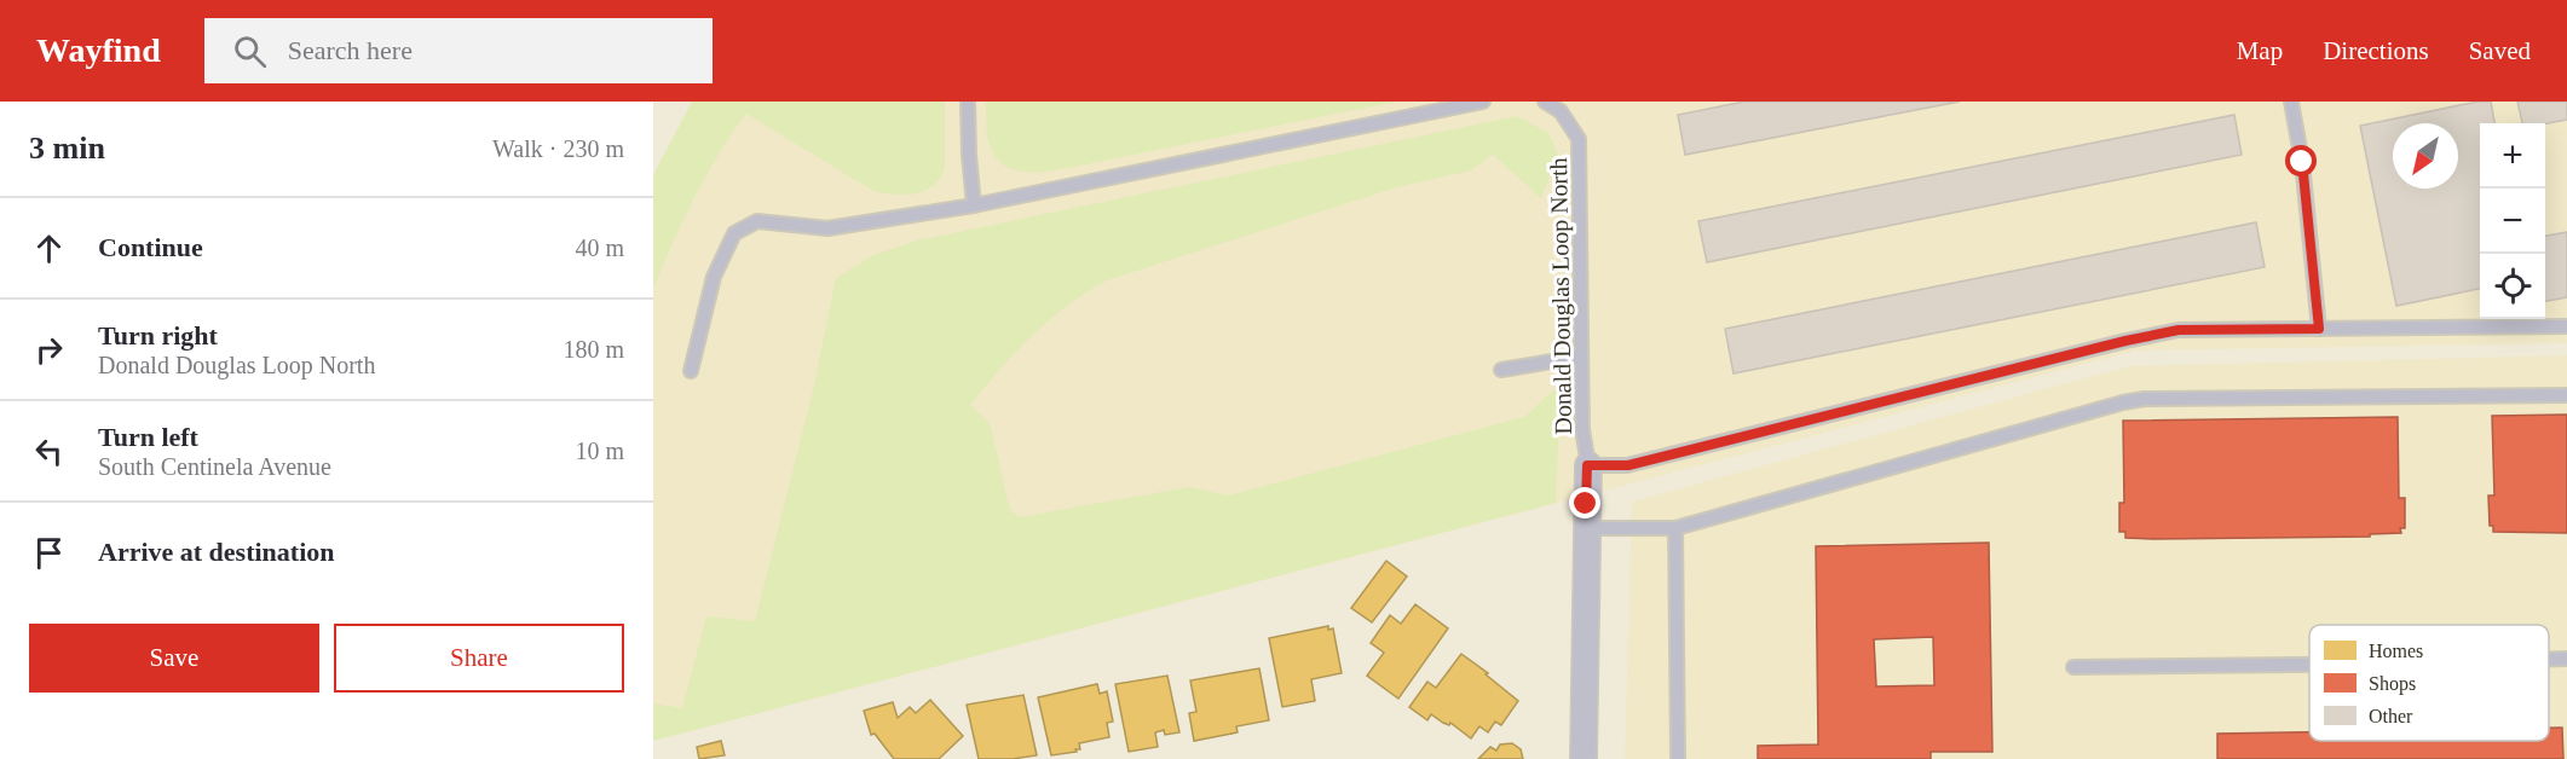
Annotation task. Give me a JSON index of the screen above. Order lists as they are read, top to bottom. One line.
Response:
{"streets":{"lane":["Donald Douglas Loop North"]},"legend":["Homes","Shops","Other"],"north":"bottom left","page":{"header":"Wayfind","search":"Search here","nav":["Map","Directions","Saved"],"heading":["3 min","Walk · 230 m"],"map_buttons":["+","−"],"list":[["Continue","40 m"],["Turn right","Donald Douglas Loop North","180 m"],["Turn left","South Centinela Avenue","10 m"],"Arrive at destination"],"buttons":["Save","Share"]}}
